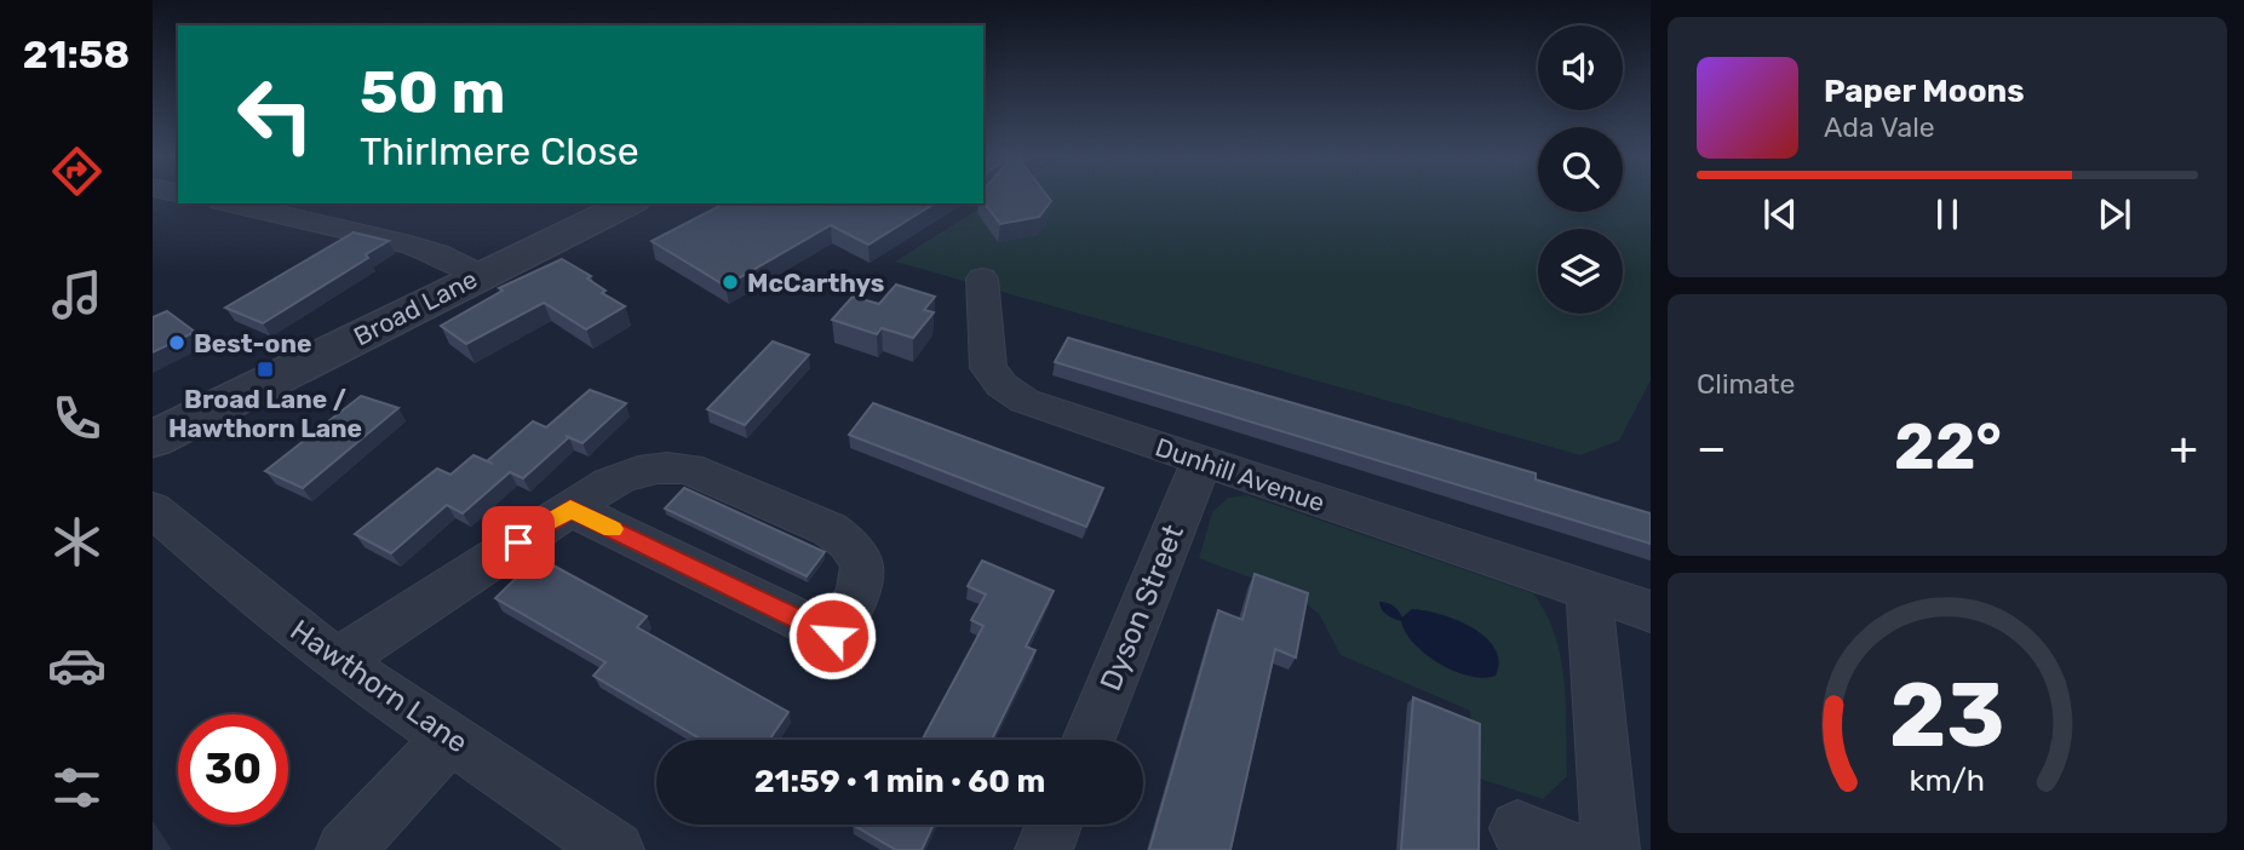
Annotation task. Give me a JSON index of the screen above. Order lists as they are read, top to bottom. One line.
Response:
{"streets":{"street":["Broad Lane","Dunhill Avenue","Dyson Street","Hawthorn Lane"]},"crossings":[["Dunhill Avenue","Dyson Street"]],"places":{"other":["McCarthys","Best-one"],"transit":["Broad Lane / Hawthorn Lane"]},"page":{"tabs":"21:58","turn":["50 m","Thirlmere Close"],"song":["Paper Moons","Ada Vale"],"tile":"Climate","heat":["−","22°","+"],"limit":"30","trip":"21:59 · 1 min · 60 m","gauge":["23","km/h"]}}
